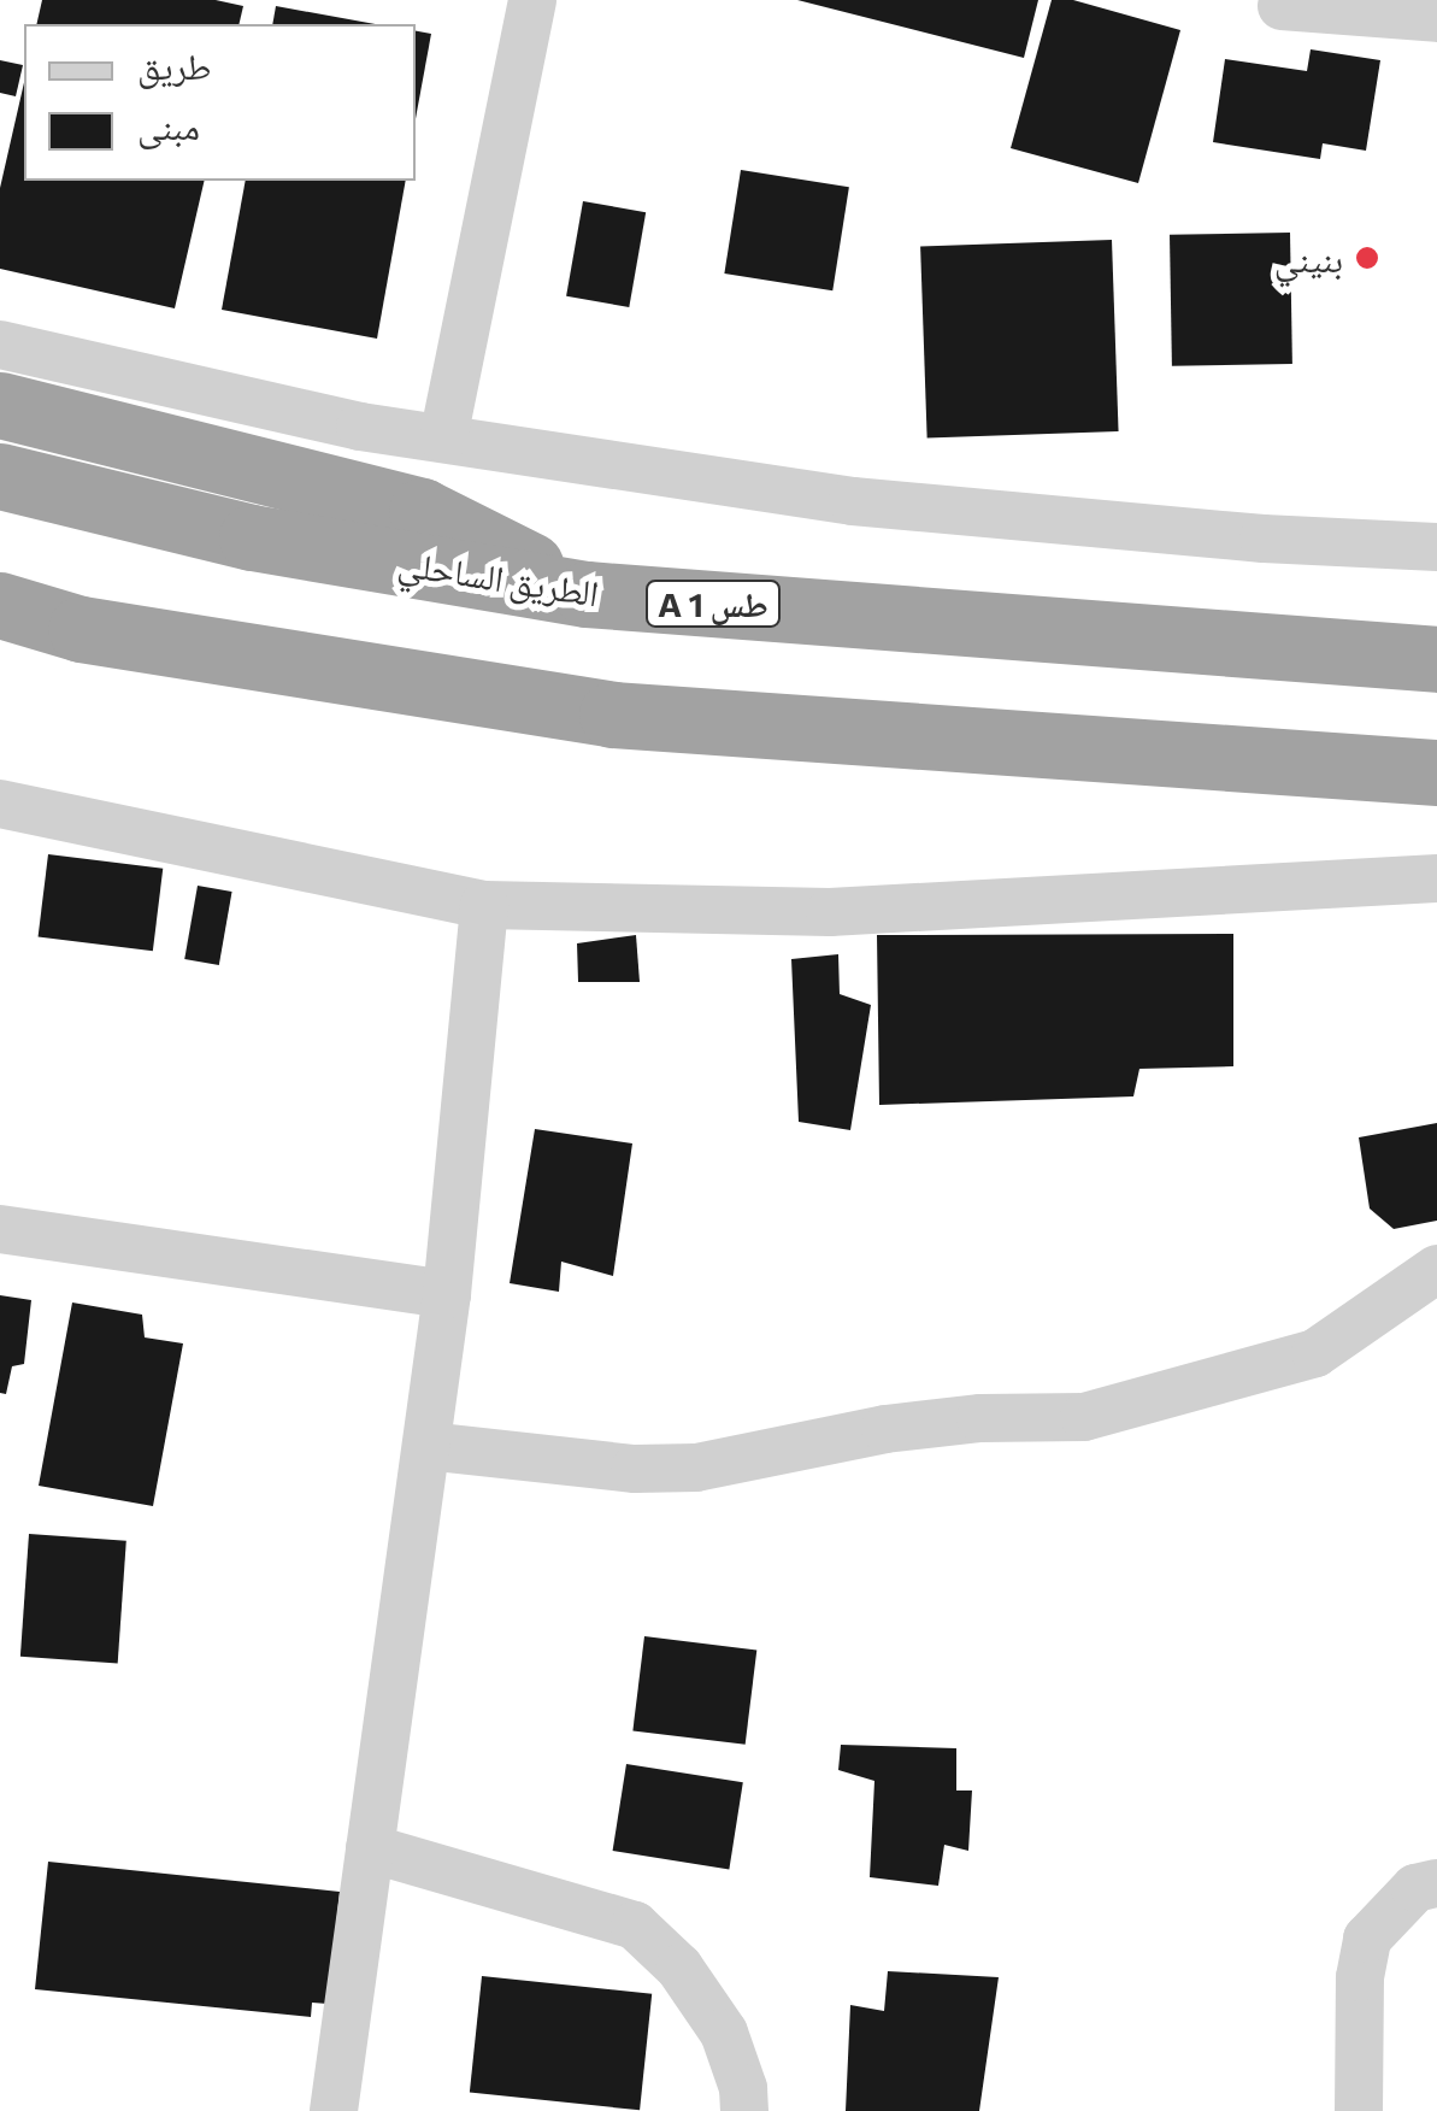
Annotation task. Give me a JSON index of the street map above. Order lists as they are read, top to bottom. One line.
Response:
{"streets":{"highway":["الطريق الساحلي","A 1 طس"]},"places":["بنيني"],"legend":["طريق","مبنى"]}
